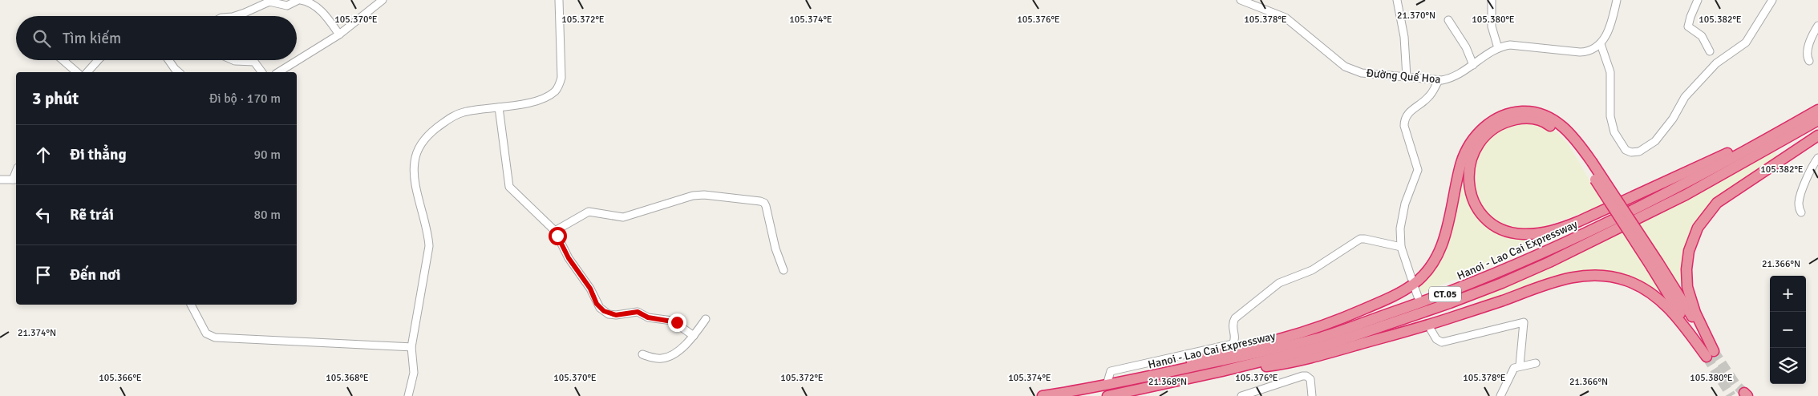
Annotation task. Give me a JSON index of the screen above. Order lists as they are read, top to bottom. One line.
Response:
{"streets":{"highway":["Hanoi - Lao Cai Expressway","CT.05"],"street":["Đường Quế Hoa"]},"page":{"search":"Tìm kiếm","heading":["3 phút","Đi bộ · 170 m"],"list":[["Đi thẳng","90 m"],["Rẽ trái","80 m"],"Đến nơi"],"map_buttons":["+","−"]},"coordinates":["21.370°N","105.378°E","105.382°E","105.370°E","105.372°E","105.374°E","105.376°E","105.380°E","21.366°N","21.374°N","105.366°E","105.368°E","21.368°N"]}
